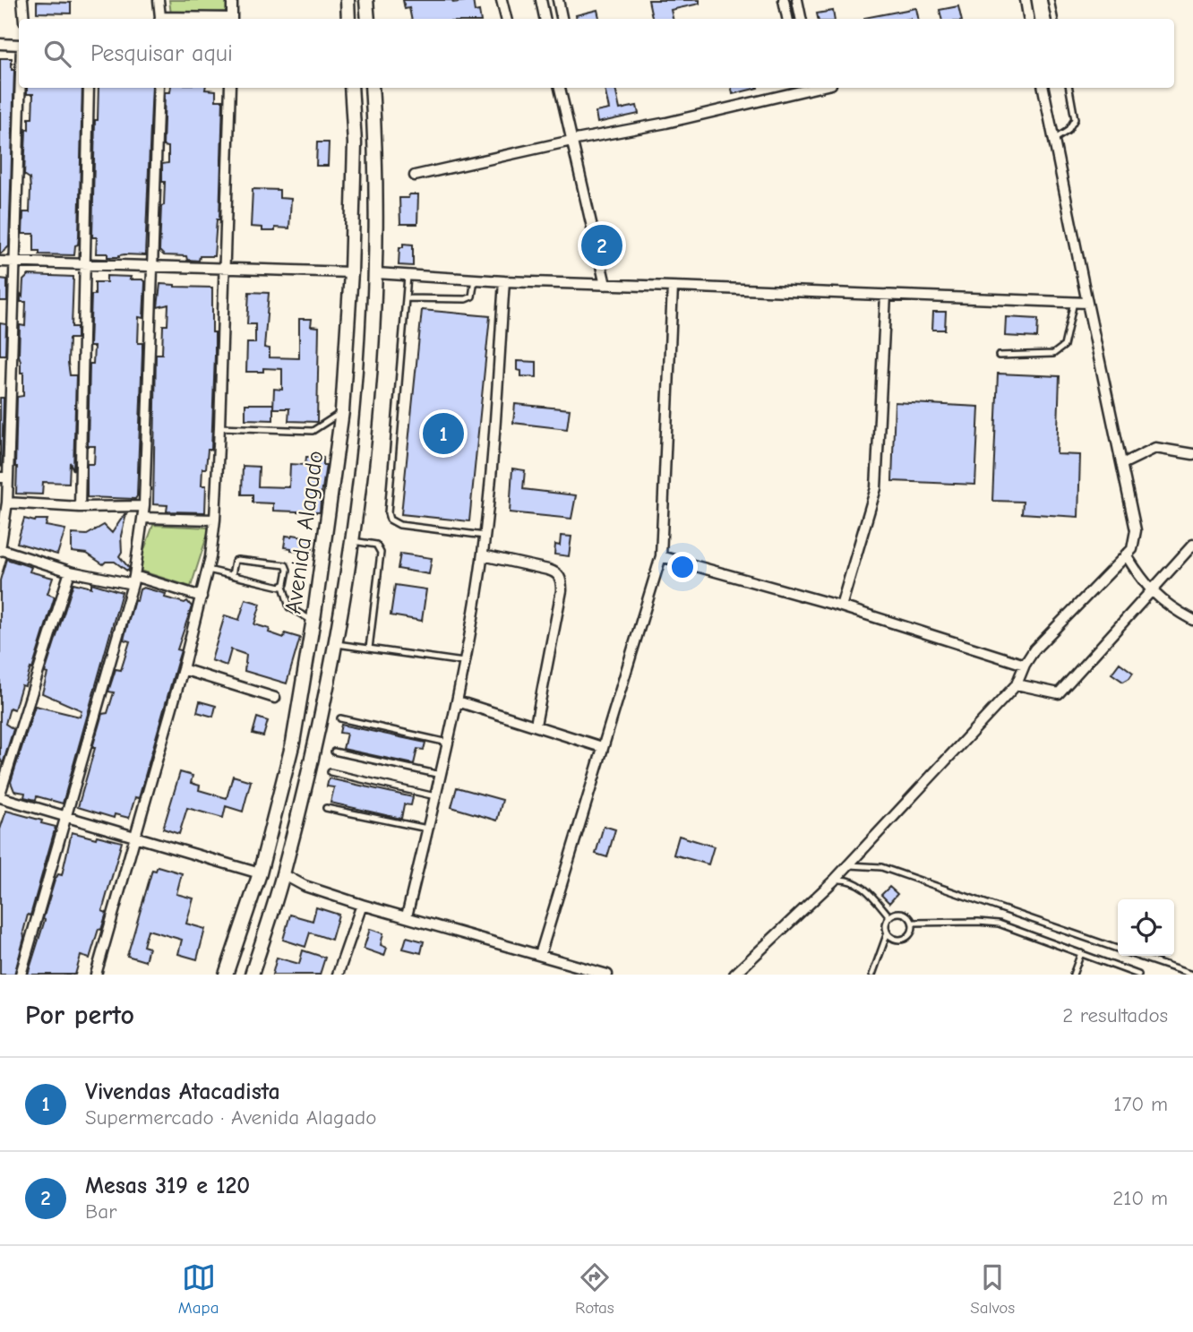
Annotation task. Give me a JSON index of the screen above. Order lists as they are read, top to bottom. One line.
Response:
{"streets":{"main road":["Avenida Alagado"]},"page":{"search":"Pesquisar aqui","pins":["2","1"],"heading":["Por perto","2 resultados"],"list":[{"mark":"1","name":"Vivendas Atacadista","note":"Supermercado · Avenida Alagado","value":"170 m"},{"mark":"2","name":"Mesas 319 e 120","note":"Bar","value":"210 m"}],"nav":["Mapa","Rotas","Salvos"]}}
